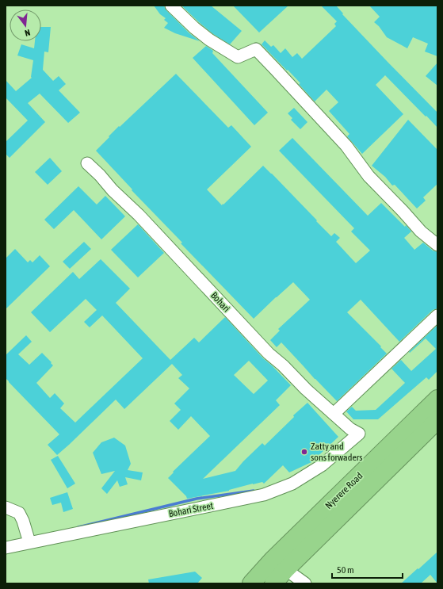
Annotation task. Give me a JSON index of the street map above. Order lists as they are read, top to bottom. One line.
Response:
{"streets":{"highway":["Nyerere Road"],"street":["Bohari","Bohari Street"]},"crossings":[["Bohari","Bohari Street"]],"places":["Zatty and sons forwaders"],"scale_bar":"50 m","north":"bottom"}
